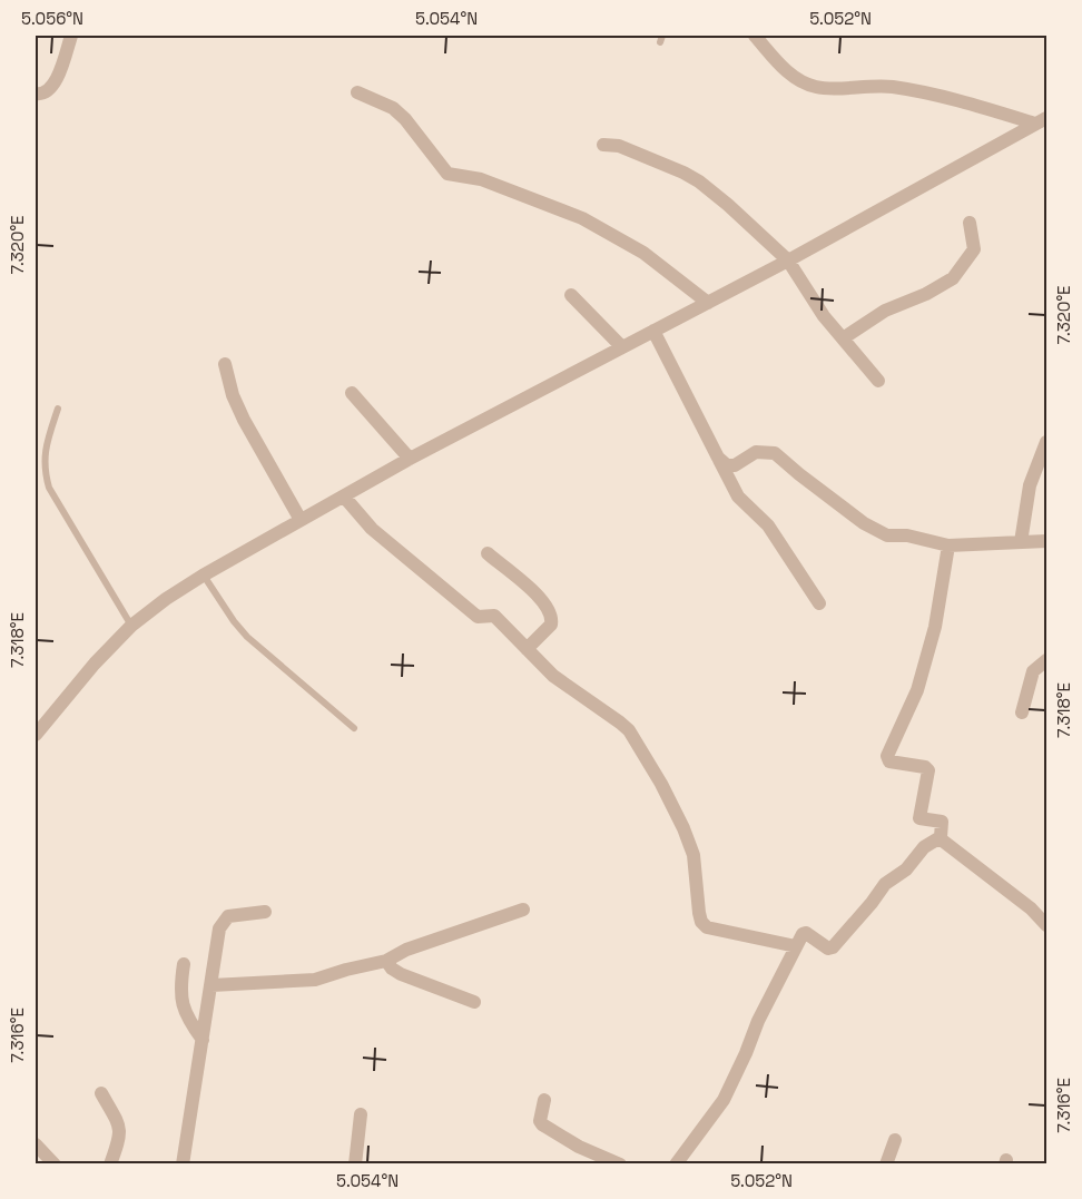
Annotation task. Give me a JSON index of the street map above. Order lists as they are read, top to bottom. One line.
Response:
{"coordinates":["5.056°N","5.054°N","5.052°N","7.320°E","7.318°E","7.316°E"]}
